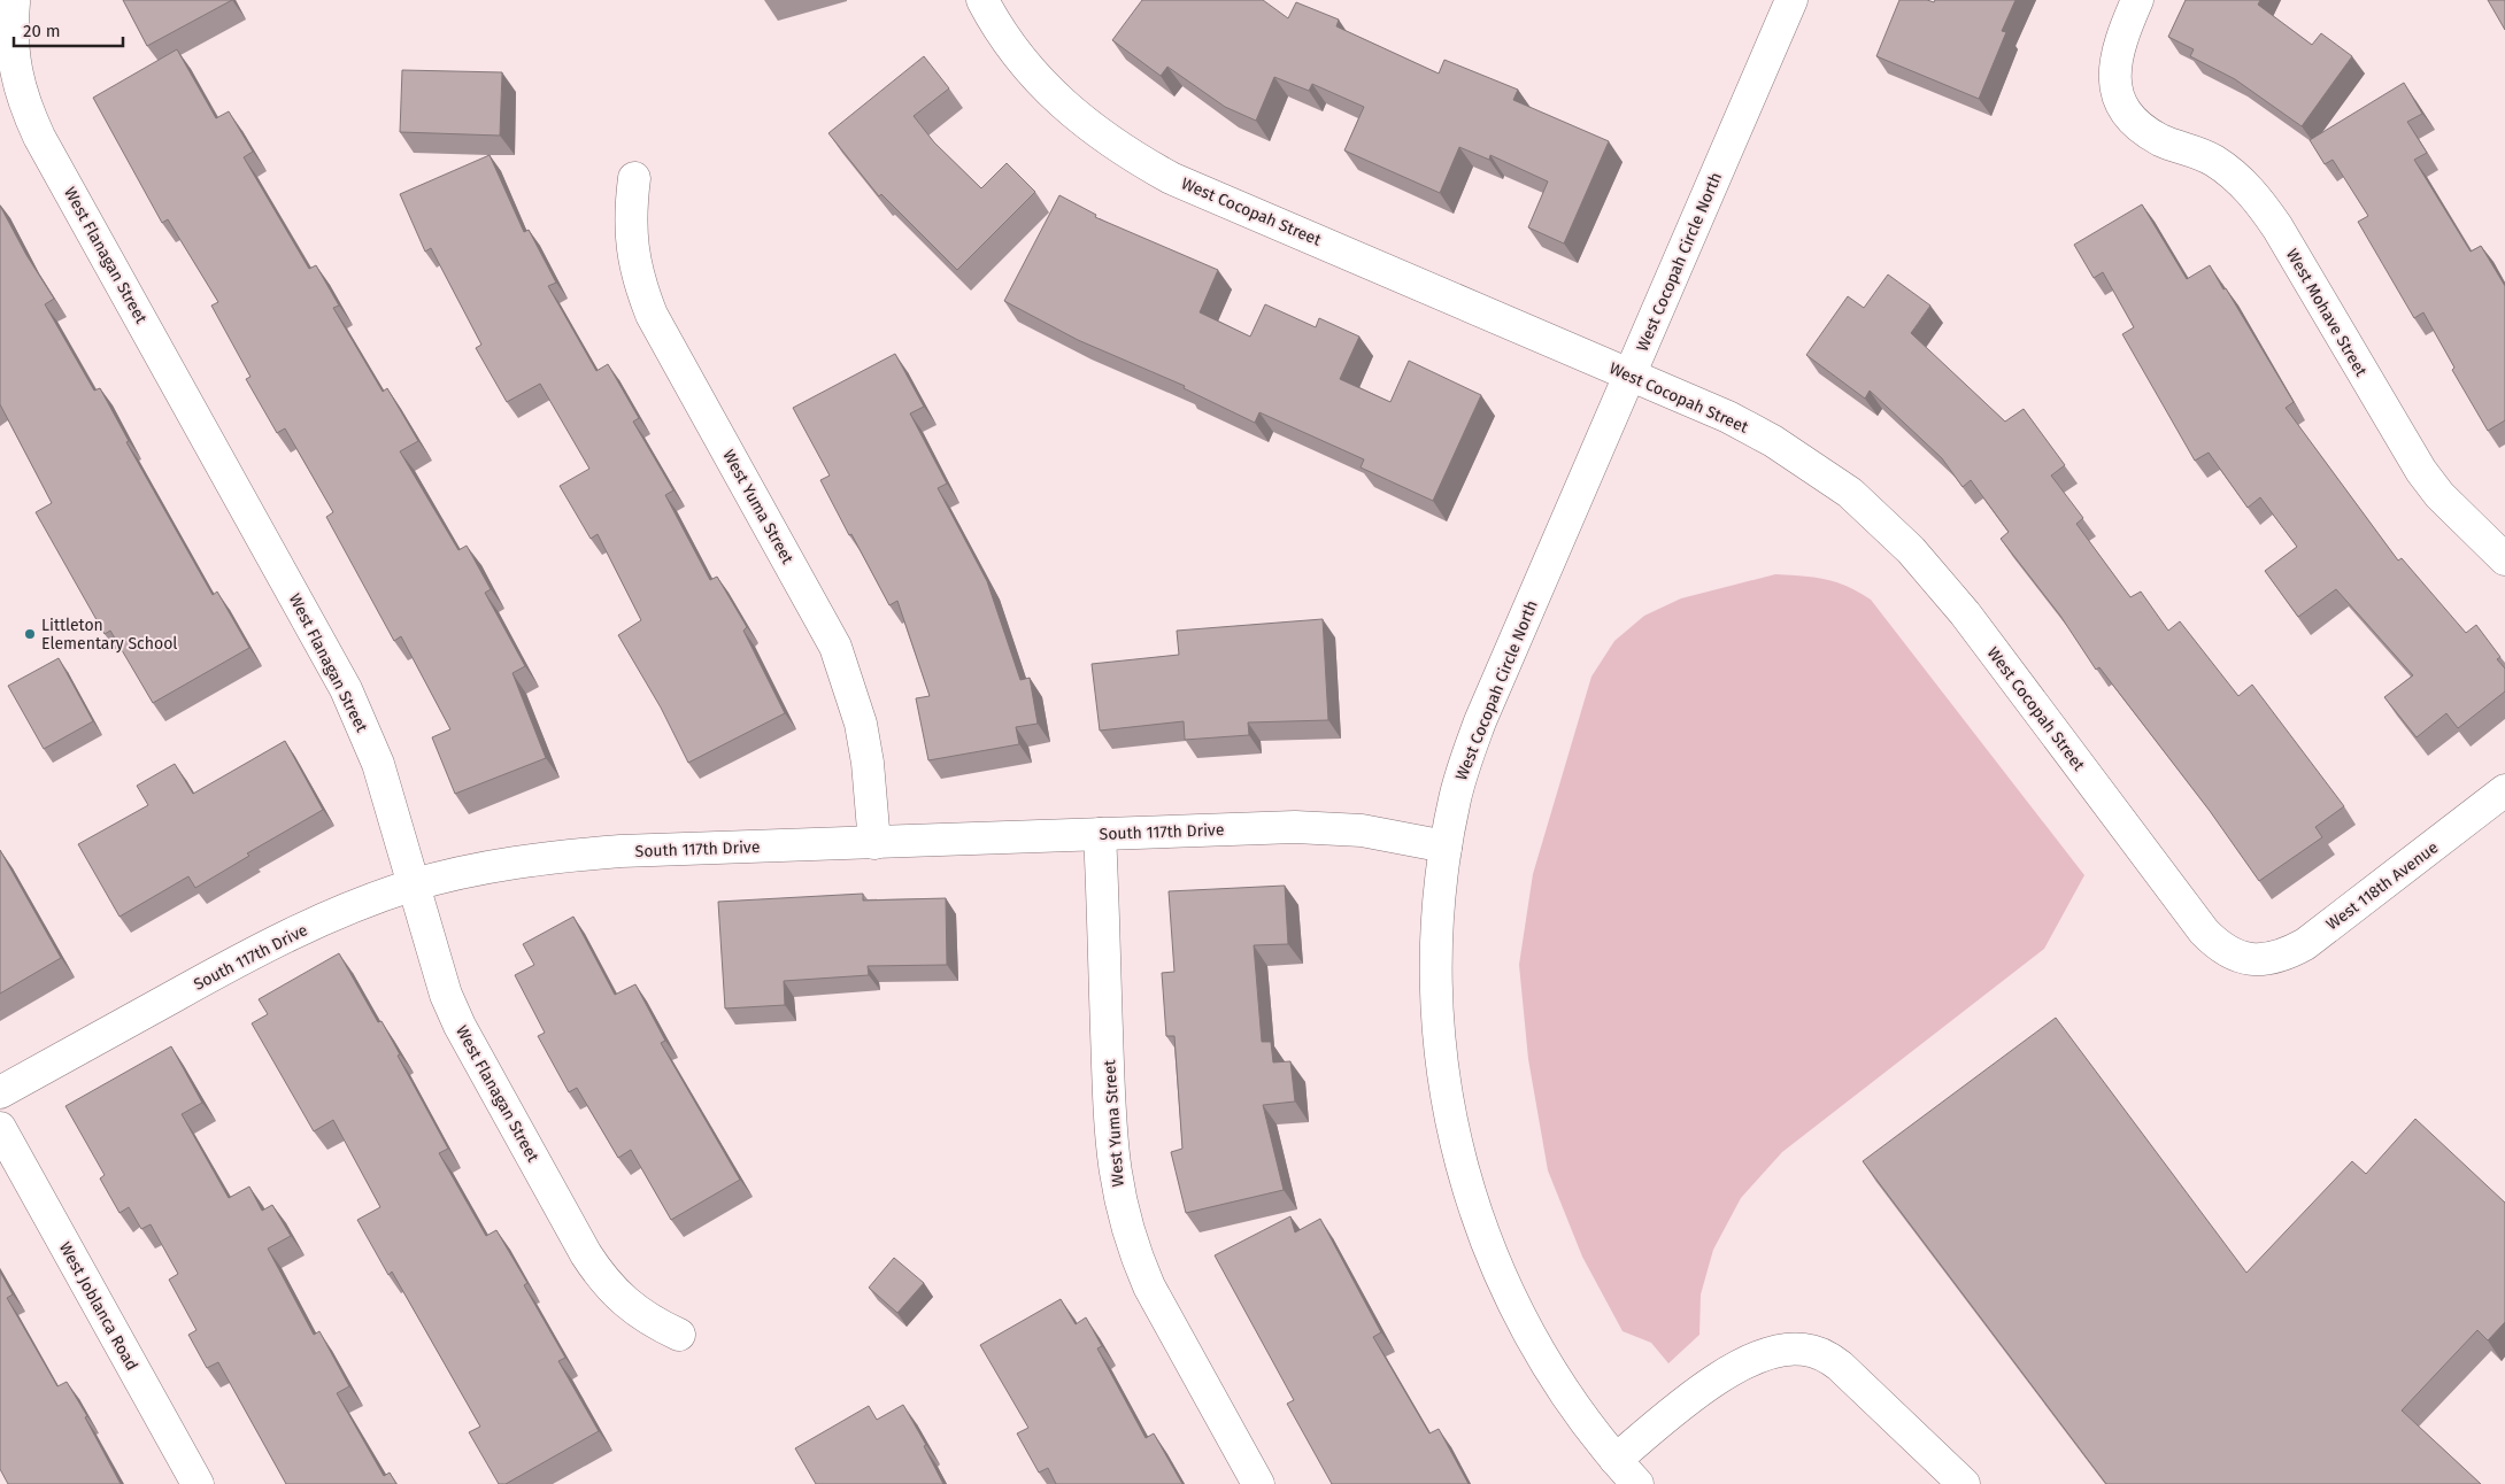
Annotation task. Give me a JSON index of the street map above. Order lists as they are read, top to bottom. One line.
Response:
{"streets":{"street":["West Cocopah Street","West Flanagan Street","West Cocopah Circle North","West Mohave Street","West Yuma Street","South 117th Drive","West 118th Avenue","West Joblanca Road"]},"crossings":[["West Cocopah Street","West Cocopah Circle North"],["West Cocopah Street","West 118th Avenue"],["West Flanagan Street","South 117th Drive"],["West Cocopah Circle North","South 117th Drive"],["West Yuma Street","South 117th Drive"]],"places":["Littleton Elementary School"],"scale_bar":"20 m"}
